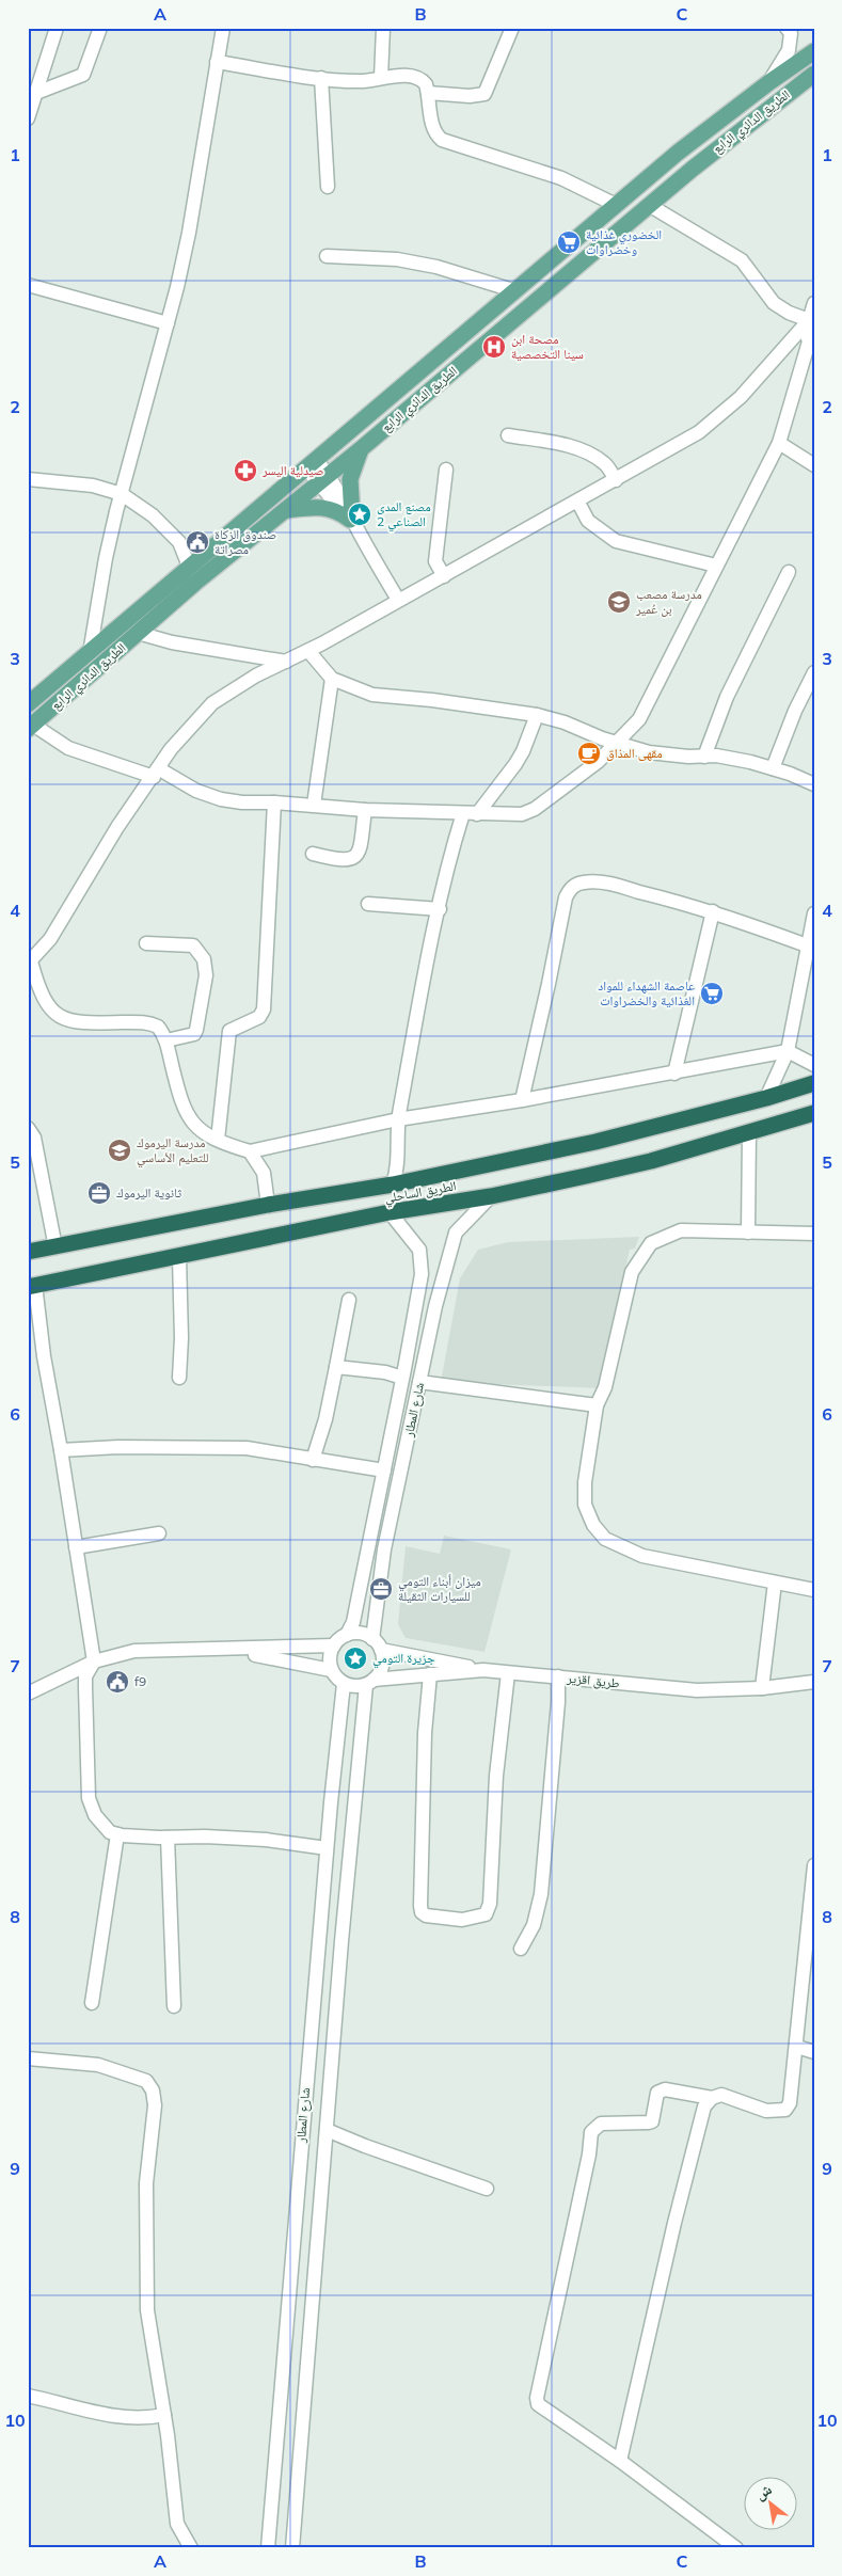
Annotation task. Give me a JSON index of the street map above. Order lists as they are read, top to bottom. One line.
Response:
{"streets":{"highway":["الطريق الساحلي"],"main road":["الطريق الدائري الرابع"],"street":["شارع المطار","طريق اقزير"]},"crossings":[["الطريق الساحلي","شارع المطار"],["شارع المطار","طريق اقزير"]],"places":{"supermarket":["الخضوري غذائية وخضراوات","عاصمة الشهداء للمواد الغذائية والخضراوات"],"hospital":["مصحة ابن سينا التخصصية"],"pharmacy":["صيدلية اليسر"],"place":["مصنع المدى الصناعي 2","جزيرة التومي"],"public building":["صندوق الزكاة مصراتة","f9"],"school or university":["مدرسة مصعب بن عُمير","مدرسة اليرموك للتعليم الأساسي"],"cafe":["مقهى المذاق"],"office":["ثانوية اليرموك","ميزان أبناء التومي للسيارات الثقيلة"]},"north":"top left","grid":{"columns":["A","B","C"],"rows":["1","2","3","4","5","6","7","8","9","10"]}}
